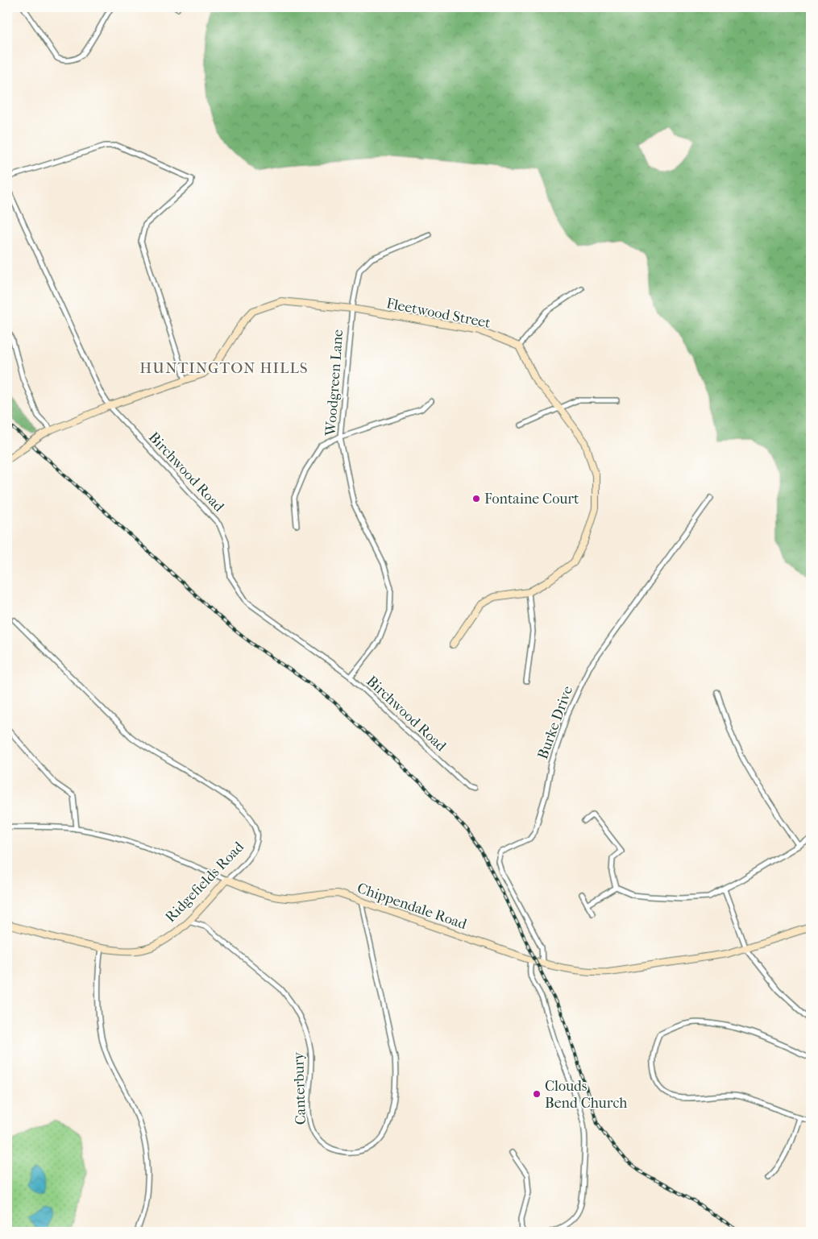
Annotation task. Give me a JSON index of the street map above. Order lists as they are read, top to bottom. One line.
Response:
{"streets":{"street":["Fleetwood Street","Woodgreen Lane","Birchwood Road","Burke Drive","Ridgefields Road","Chippendale Road","Canterbury"]},"crossings":[["Fleetwood Street","Woodgreen Lane"],["Fleetwood Street","Birchwood Road"],["Woodgreen Lane","Birchwood Road"],["Burke Drive","Chippendale Road"],["Ridgefields Road","Chippendale Road"],["Ridgefields Road","Canterbury"],["Chippendale Road","Canterbury"]],"districts":["HUNTINGTON HILLS"],"places":["Fontaine Court","Clouds Bend Church"]}
